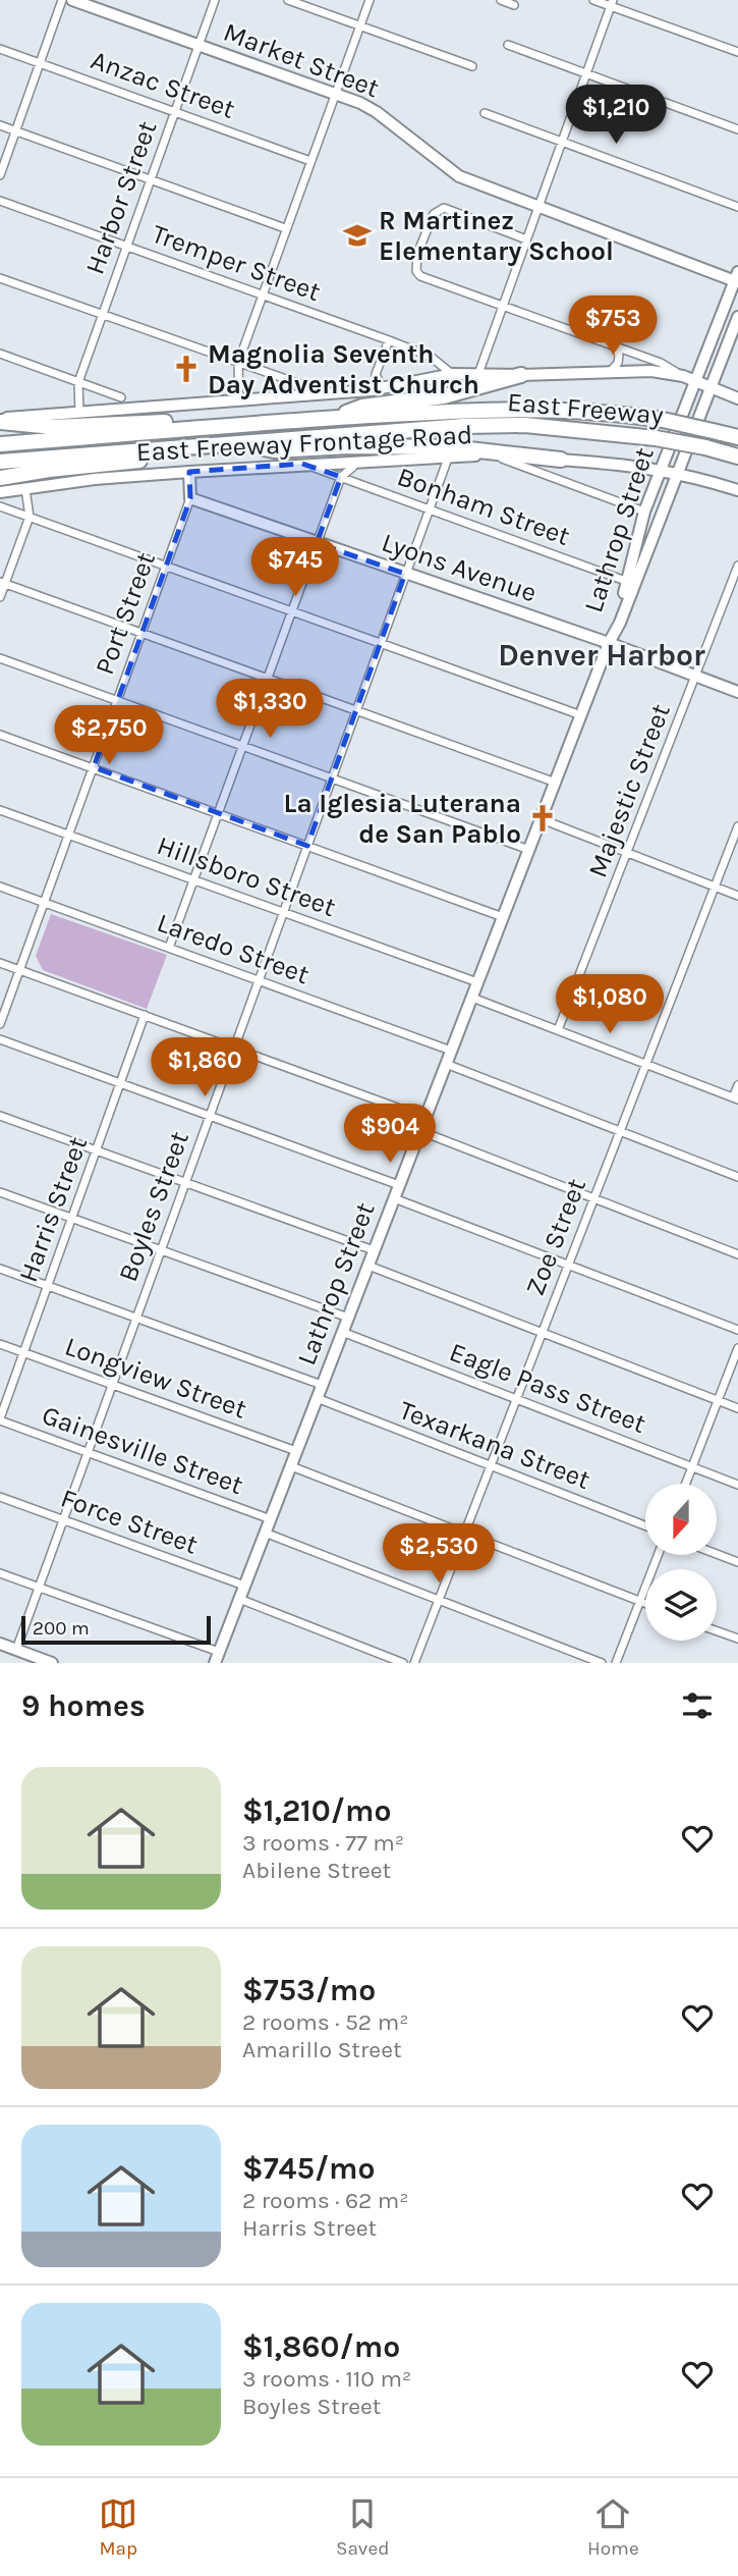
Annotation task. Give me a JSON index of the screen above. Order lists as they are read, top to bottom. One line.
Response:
{"streets":{"highway":["East Freeway"],"street":["Market Street","Anzac Street","Harbor Street","Tremper Street","East Freeway Frontage Road","Bonham Street","Lathrop Street","Lyons Avenue","Port Street","Majestic Street","Hillsboro Street","Laredo Street","Boyles Street","Harris Street","Zoe Street","Longview Street","Eagle Pass Street","Texarkana Street","Gainesville Street","Force Street"]},"crossings":[["Market Street","Harbor Street"],["Market Street","Lathrop Street"],["Anzac Street","Harbor Street"],["Harbor Street","Tremper Street"],["Harbor Street","East Freeway Frontage Road"],["Tremper Street","East Freeway Frontage Road"],["East Freeway Frontage Road","Bonham Street"],["East Freeway Frontage Road","Lathrop Street"],["East Freeway Frontage Road","Boyles Street"],["Bonham Street","Lathrop Street"],["Bonham Street","Boyles Street"],["Lathrop Street","Lyons Avenue"],["Lathrop Street","Hillsboro Street"],["Lathrop Street","Laredo Street"],["Lathrop Street","Longview Street"],["Lathrop Street","Eagle Pass Street"],["Lathrop Street","Texarkana Street"],["Lathrop Street","Gainesville Street"],["Lathrop Street","Force Street"],["Lyons Avenue","Port Street"],["Lyons Avenue","Majestic Street"],["Lyons Avenue","Boyles Street"],["Port Street","Hillsboro Street"],["Port Street","Laredo Street"],["Hillsboro Street","Boyles Street"],["Laredo Street","Boyles Street"],["Boyles Street","Longview Street"],["Boyles Street","Gainesville Street"],["Boyles Street","Force Street"],["Harris Street","Longview Street"],["Harris Street","Gainesville Street"],["Zoe Street","Eagle Pass Street"],["Zoe Street","Texarkana Street"]],"districts":["Denver Harbor"],"places":{"school or university":["R Martinez Elementary School"],"church":["Magnolia Seventh Day Adventist Church","La Iglesia Luterana de San Pablo"]},"scale_bar":"200 m","north":"bottom","page":{"price":["$1,210","$753","$745","$1,330","$2,750","$1,080","$1,860","$904","$2,530"],"scale":"200 m","heading":"9 homes","list":[{"name":"$1,210/mo","note":"3 rooms · 77 m² · Abilene Street"},{"name":"$753/mo","note":"2 rooms · 52 m² · Amarillo Street"},{"name":"$745/mo","note":"2 rooms · 62 m² · Harris Street"},{"name":"$1,860/mo","note":"3 rooms · 110 m² · Boyles Street"}],"tabs":["Map","Saved","Home"]}}
